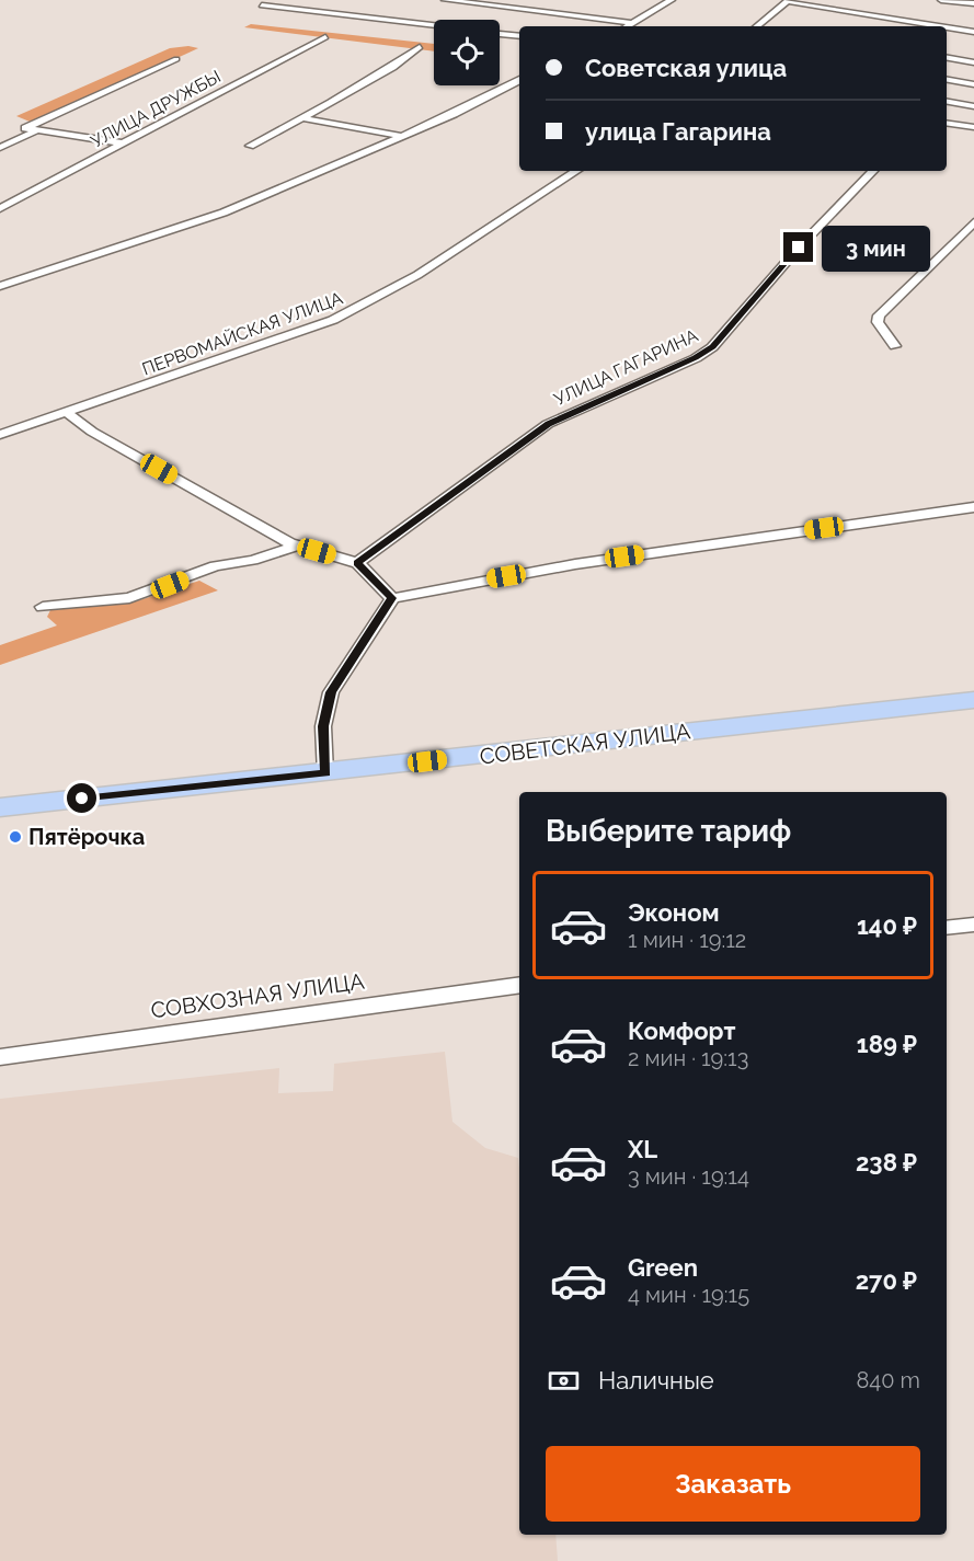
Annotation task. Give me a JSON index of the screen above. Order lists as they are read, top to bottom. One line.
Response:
{"streets":{"main road":["СОВЕТСКАЯ УЛИЦА"],"street":["УЛИЦА ДРУЖБЫ","ПЕРВОМАЙСКАЯ УЛИЦА","УЛИЦА ГАГАРИНА","СОВХОЗНАЯ УЛИЦА"]},"places":["Пятёрочка"],"page":{"banner":["Советская улица","улица Гагарина"],"bubble":"3 мин","heading":"Выберите тариф","list":[{"name":"Эконом","note":"1 мин · 19:12","value":"140 ₽"},{"name":"Комфорт","note":"2 мин · 19:13","value":"189 ₽"},{"name":"XL","note":"3 мин · 19:14","value":"238 ₽"},{"name":"Green","note":"4 мин · 19:15","value":"270 ₽"}],"pay":["Наличные","840 m"],"buttons":"Заказать"}}
